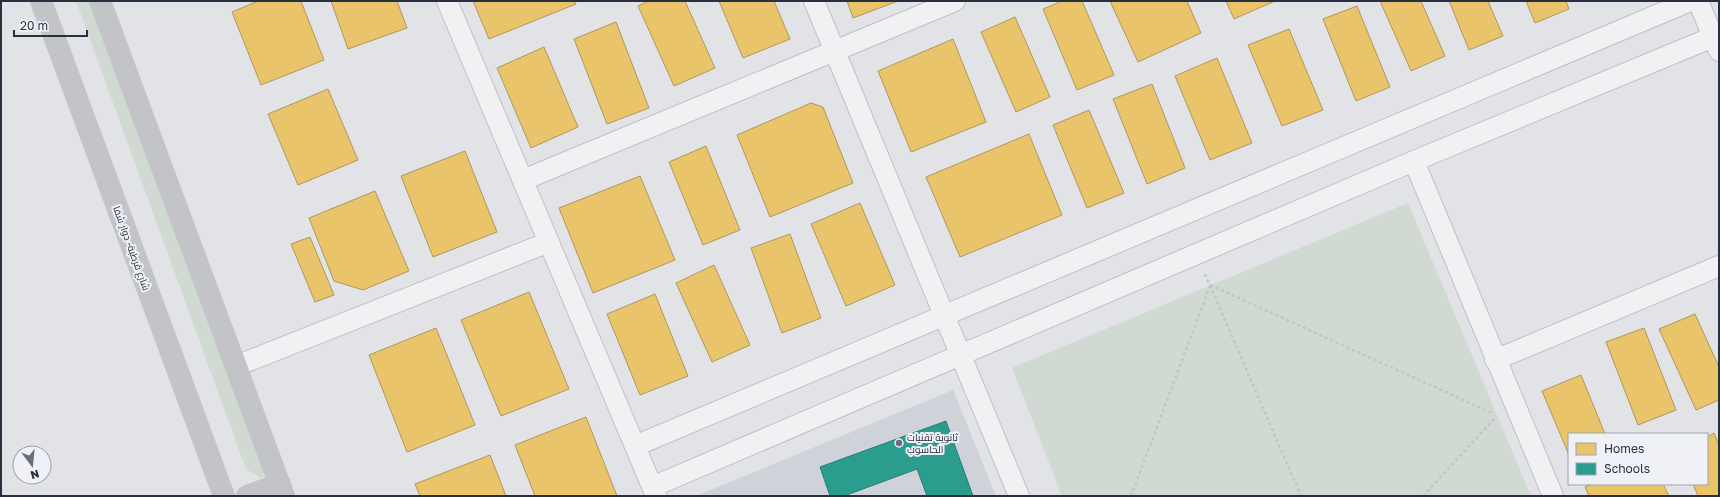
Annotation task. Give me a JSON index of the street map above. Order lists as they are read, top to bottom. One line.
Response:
{"streets":{"main road":["شارع قرطبة- دوار شفا"]},"places":["ثانوية تقنيات الحاسوب"],"legend":["Homes","Schools"],"scale_bar":"20 m","north":"bottom"}
